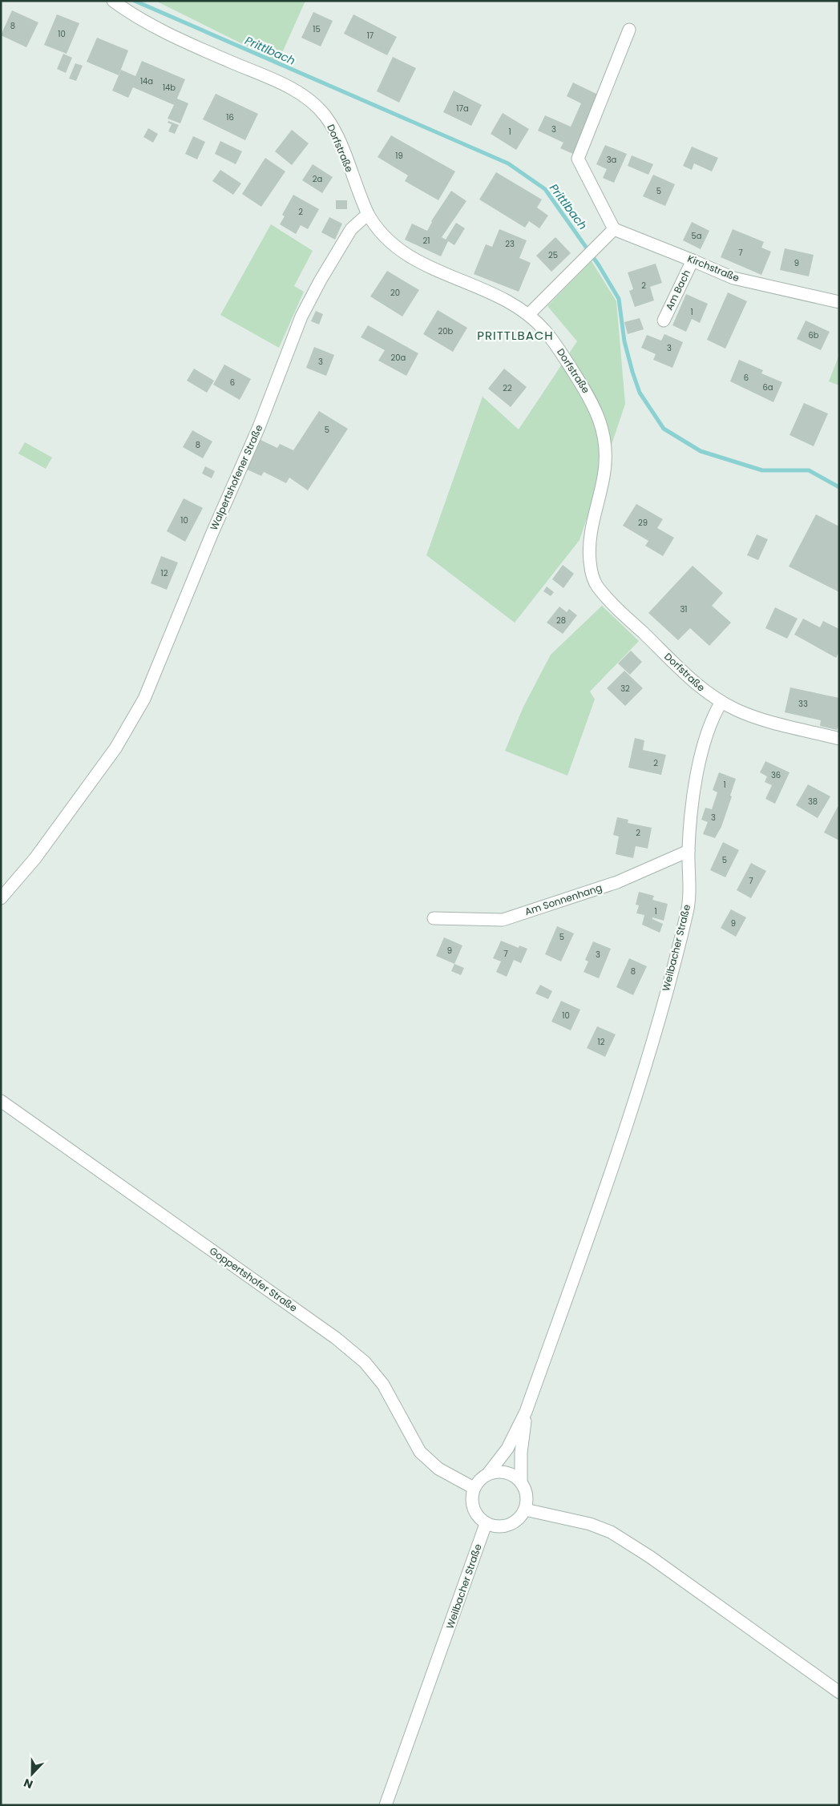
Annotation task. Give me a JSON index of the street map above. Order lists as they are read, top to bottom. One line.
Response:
{"streets":{"street":["Dorfstraße","Kirchstraße","Am Bach","Walpertshofener Straße","Am Sonnenhang","Weilbacher Straße","Goppertshofer Straße"]},"crossings":[["Dorfstraße","Walpertshofener Straße"],["Dorfstraße","Weilbacher Straße"],["Kirchstraße","Am Bach"],["Am Sonnenhang","Weilbacher Straße"],["Weilbacher Straße","Goppertshofer Straße"]],"districts":["PRITTLBACH"],"water":["Prittlbach"],"house_numbers":["8","15","10","17","14a","14b","17a","16","3","1","19","3a","2a","5","2","5a","21","23","7","25","9","2","20","1","20b","6b","3","20a","3","6","6","6a","22","5","8","10","29","12","31","28","32","33","2","36","1","38","3","2","5","7","1","9","5","9","7","3","8","10","12"],"north":"bottom"}
